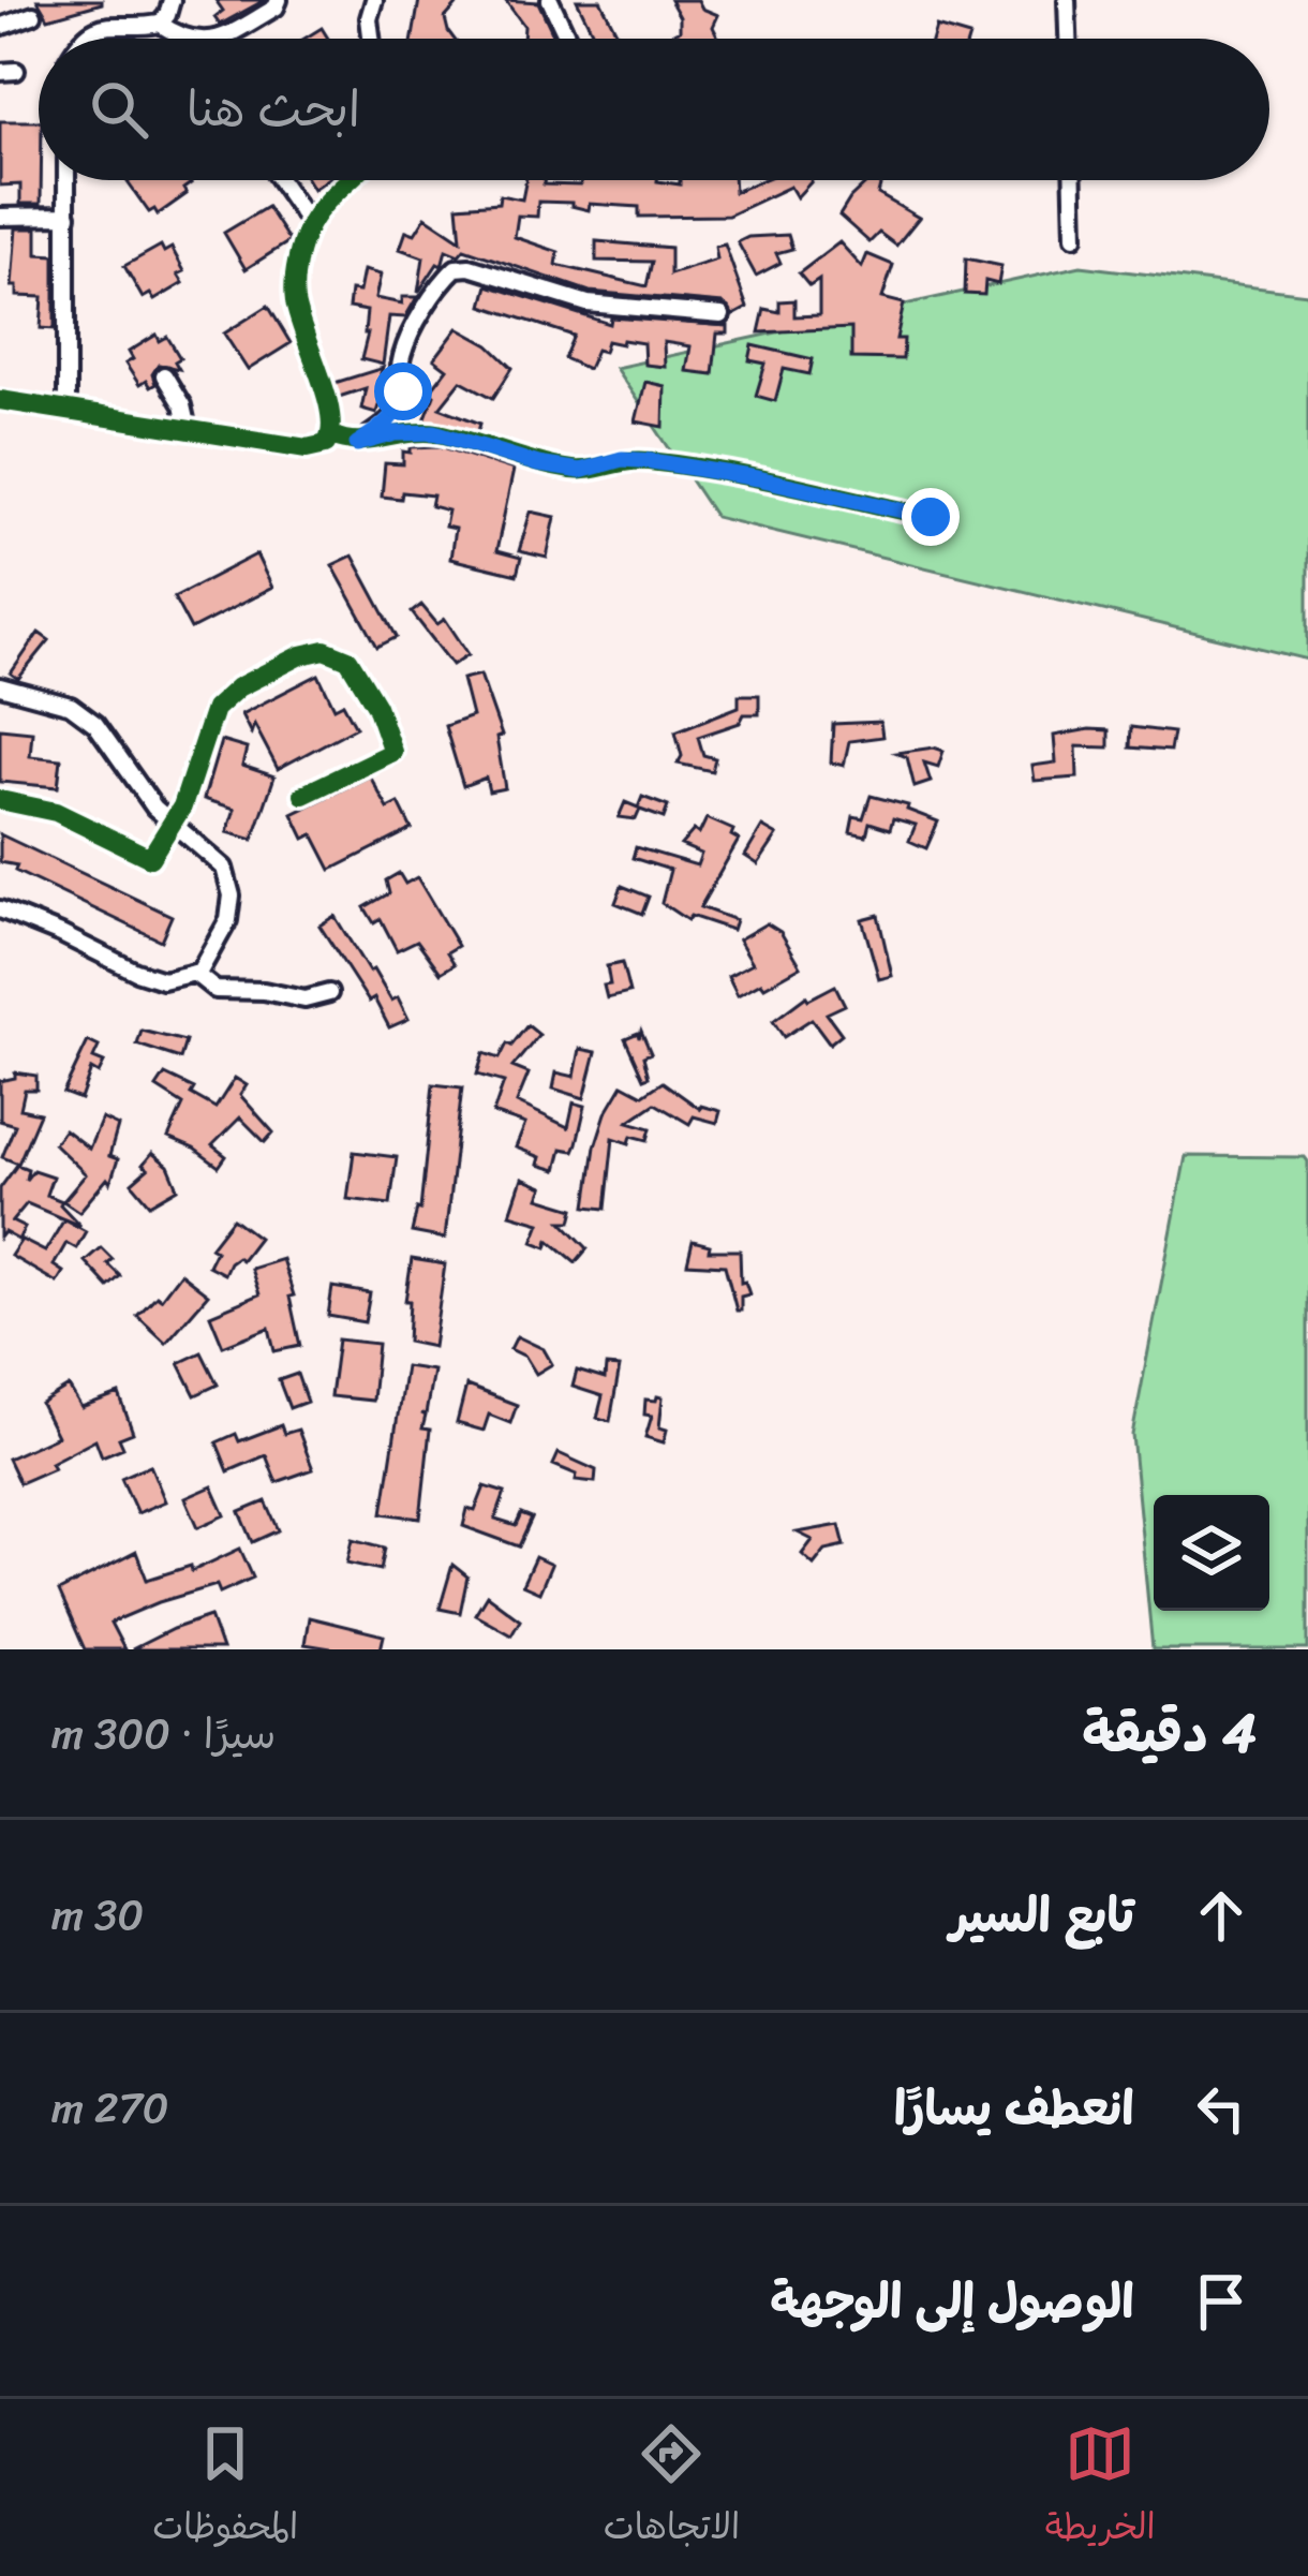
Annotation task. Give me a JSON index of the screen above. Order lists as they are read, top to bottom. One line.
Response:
{"page":{"search":"ابحث هنا","heading":["4 دقيقة","سيرًا · 300 m"],"list":[["تابع السير","30 m"],["انعطف يسارًا","270 m"],"الوصول إلى الوجهة"],"nav":["الخريطة","الاتجاهات","المحفوظات"]}}
